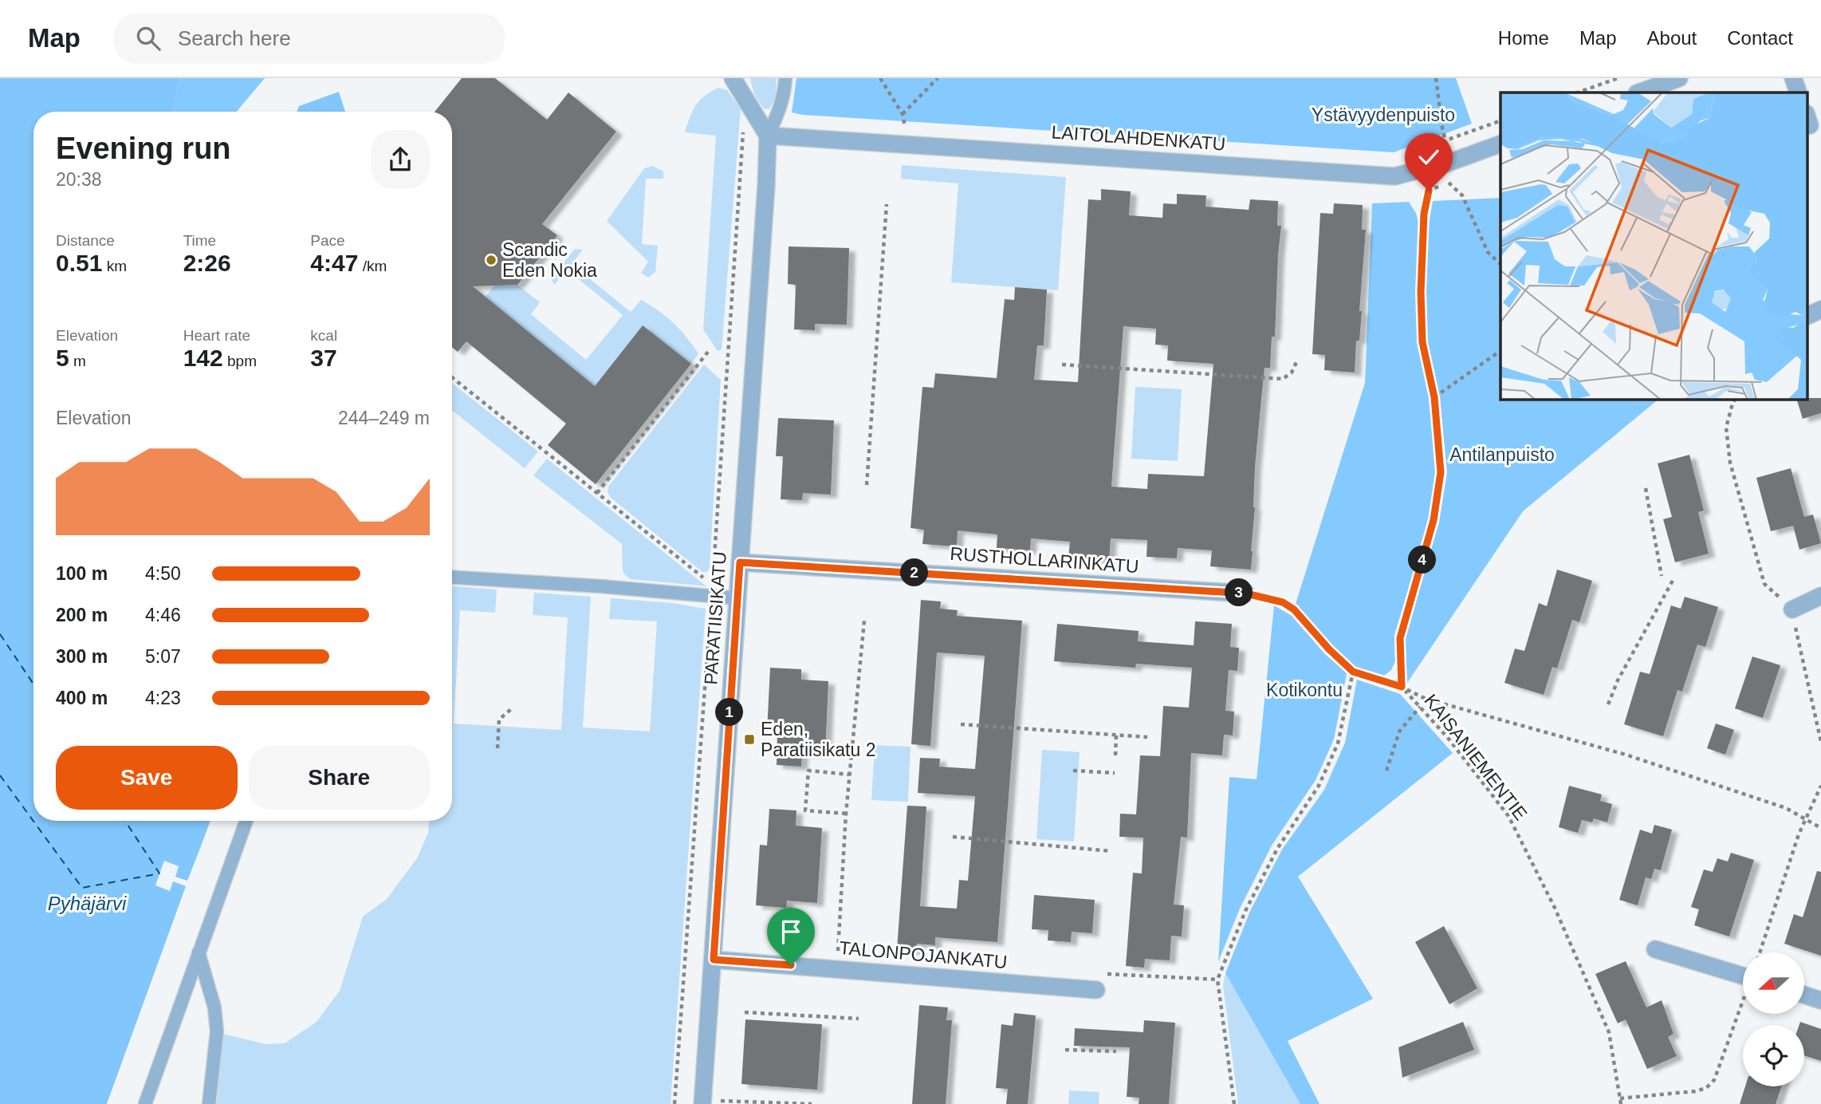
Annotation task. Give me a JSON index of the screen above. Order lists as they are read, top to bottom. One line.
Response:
{"streets":{"street":["LAITOLAHDENKATU","RUSTHOLLARINKATU","PARATIISIKATU","TALONPOJANKATU"],"path":["KAISANIEMENTIE"]},"crossings":[["LAITOLAHDENKATU","PARATIISIKATU"],["RUSTHOLLARINKATU","PARATIISIKATU"],["PARATIISIKATU","TALONPOJANKATU"]],"water":["Pyhäjärvi"],"parks":["Ystävyydenpuisto","Antilanpuisto","Kotikontu"],"places":{"other":["Scandic Eden Nokia"],"transit":["Eden, Paratiisikatu 2"]},"north":"left","page":{"header":"Map","search":"Search here","nav":["Home","Map","About","Contact"],"heading":["Evening run","20:38"],"stats":[["Distance","0.51 km"],["Time","2:26"],["Pace","4:47 /km"],["Elevation","5 m"],["Heart rate","142 bpm"],["kcal","37"]],"chart":["Elevation","244–249 m"],"pins":["4","2","3","1"],"list":[{"name":"100 m","note":"4:50"},{"name":"200 m","note":"4:46"},{"name":"300 m","note":"5:07"},{"name":"400 m","note":"4:23"}],"buttons":["Save","Share"]}}
